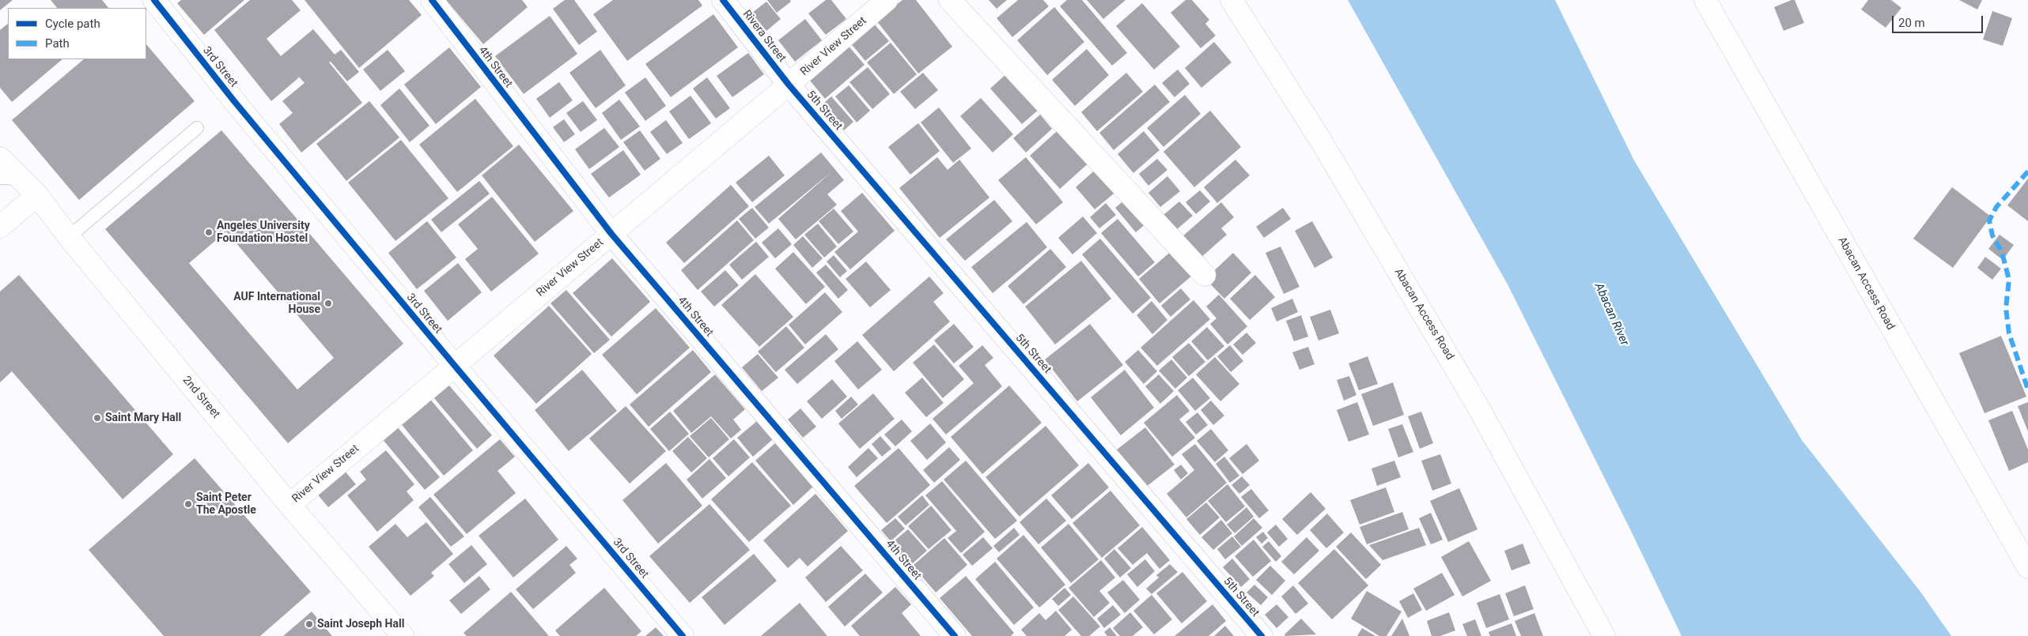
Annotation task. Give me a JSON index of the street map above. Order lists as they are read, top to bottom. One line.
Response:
{"streets":{"street":["Rivera Street","River View Street","3rd Street","4th Street","5th Street","Abacan Access Road","2nd Street"]},"crossings":[["Rivera Street","River View Street"],["Rivera Street","5th Street"],["River View Street","3rd Street"],["River View Street","4th Street"],["River View Street","5th Street"],["River View Street","2nd Street"]],"water":["Abacan River"],"places":["Angeles University Foundation Hostel","AUF International House","Saint Mary Hall","Saint Peter The Apostle","Saint Joseph Hall"],"legend":["Cycle path","Path"],"scale_bar":"20 m"}
